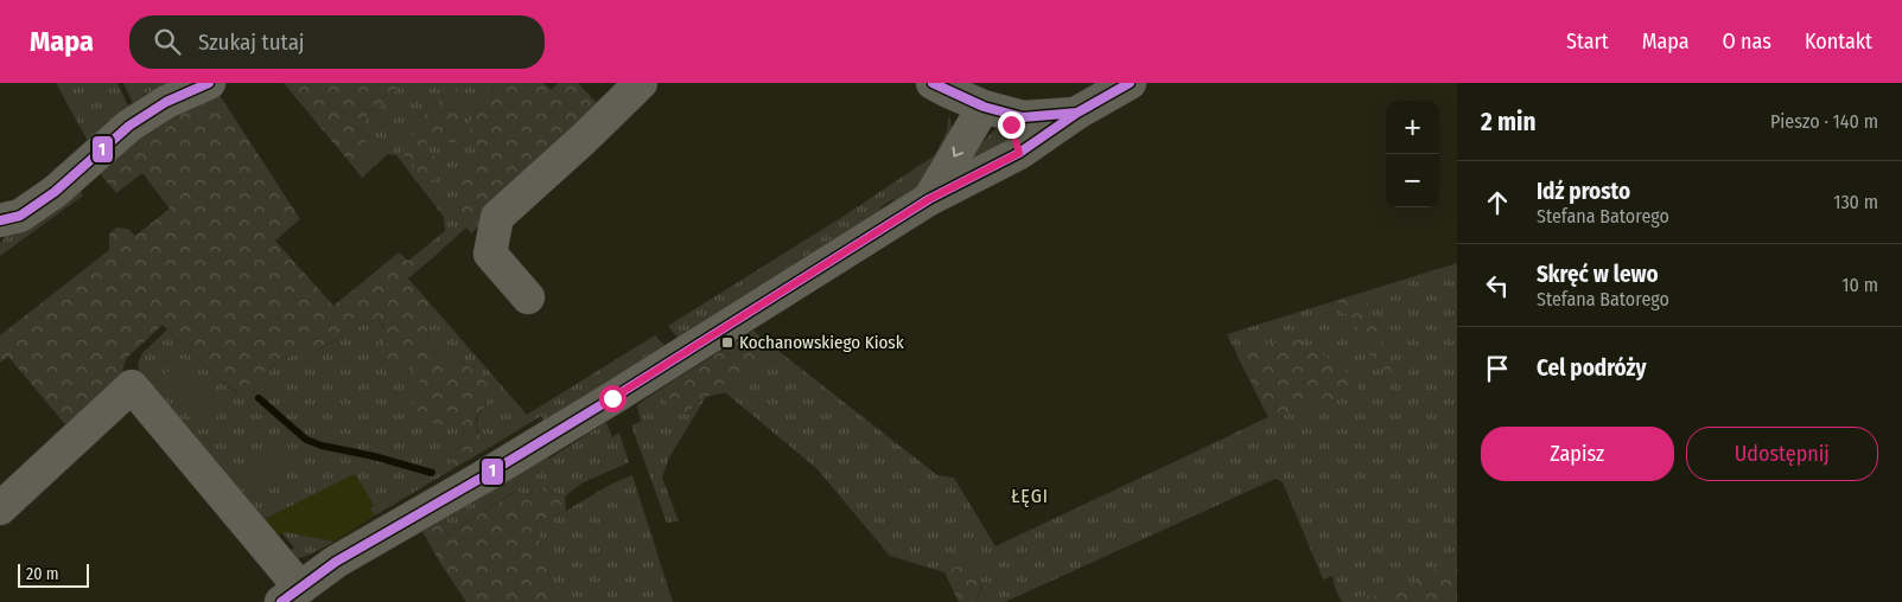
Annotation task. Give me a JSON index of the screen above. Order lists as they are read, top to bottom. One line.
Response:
{"districts":["ŁĘGI"],"places":{"transit":["Kochanowskiego Kiosk"]},"lines":["transit line 1"],"scale_bar":"20 m","page":{"header":"Mapa","search":"Szukaj tutaj","nav":["Start","Mapa","O nas","Kontakt"],"heading":["2 min","Pieszo · 140 m"],"map_buttons":["+","−"],"list":[["Idź prosto","Stefana Batorego","130 m"],["Skręć w lewo","Stefana Batorego","10 m"],"Cel podróży"],"buttons":["Zapisz","Udostępnij"],"scale":"20 m"}}
